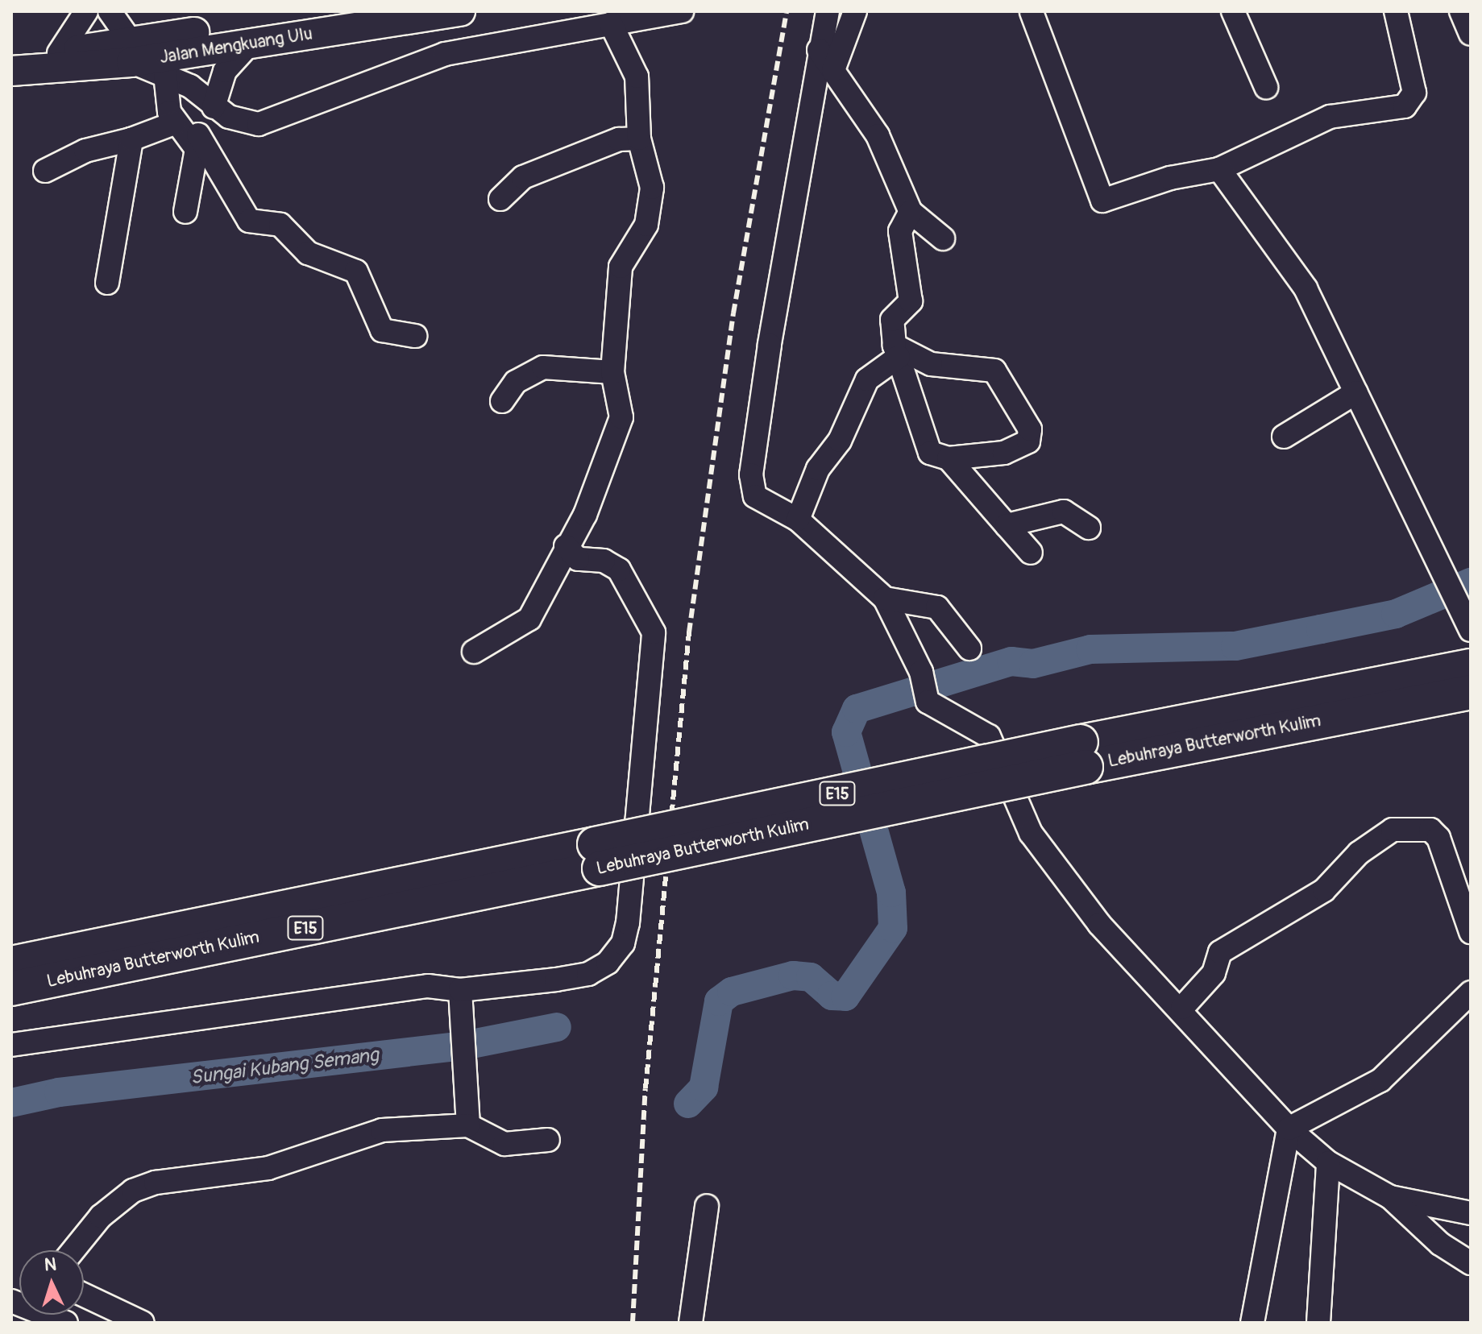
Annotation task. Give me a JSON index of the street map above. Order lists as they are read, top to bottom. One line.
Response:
{"streets":{"highway":["Lebuhraya Butterworth Kulim","E15"],"main road":["Jalan Mengkuang Ulu"]},"water":["Sungai Kubang Semang"],"north":"top"}
